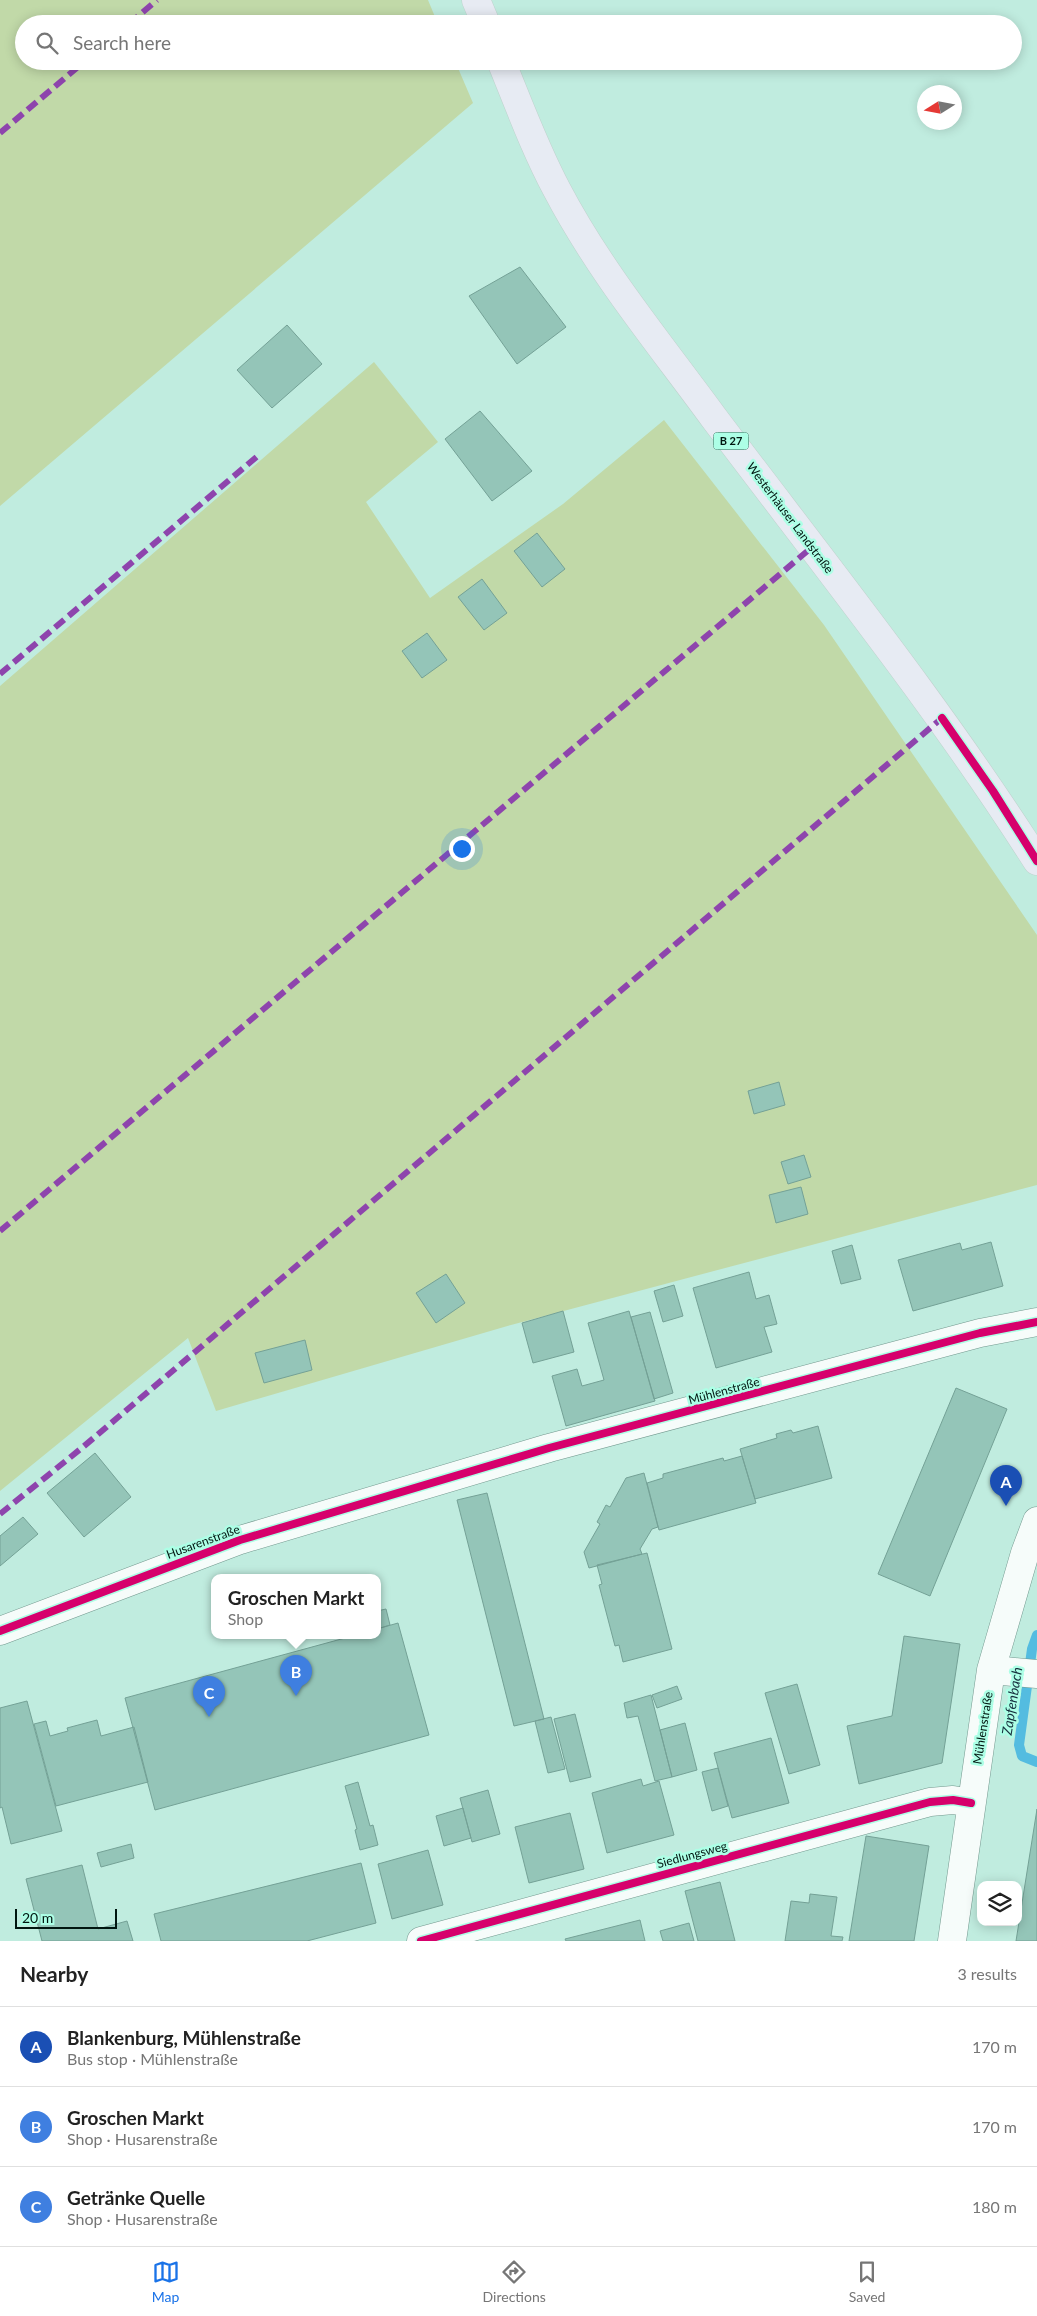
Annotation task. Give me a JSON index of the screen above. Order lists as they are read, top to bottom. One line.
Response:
{"streets":{"main road":["B 27","Westerhäuser Landstraße"],"street":["Mühlenstraße","Husarenstraße","Siedlungsweg"]},"crossings":[["Mühlenstraße","Husarenstraße"],["Mühlenstraße","Siedlungsweg"]],"water":["Zapfenbach"],"scale_bar":"20 m","north":"left","page":{"search":"Search here","pins":["A","B","C"],"popup":["Groschen Markt","Shop"],"scale":"20 m","heading":["Nearby","3 results"],"list":[{"mark":"A","name":"Blankenburg, Mühlenstraße","note":"Bus stop · Mühlenstraße","value":"170 m"},{"mark":"B","name":"Groschen Markt","note":"Shop · Husarenstraße","value":"170 m"},{"mark":"C","name":"Getränke Quelle","note":"Shop · Husarenstraße","value":"180 m"}],"nav":["Map","Directions","Saved"]}}
